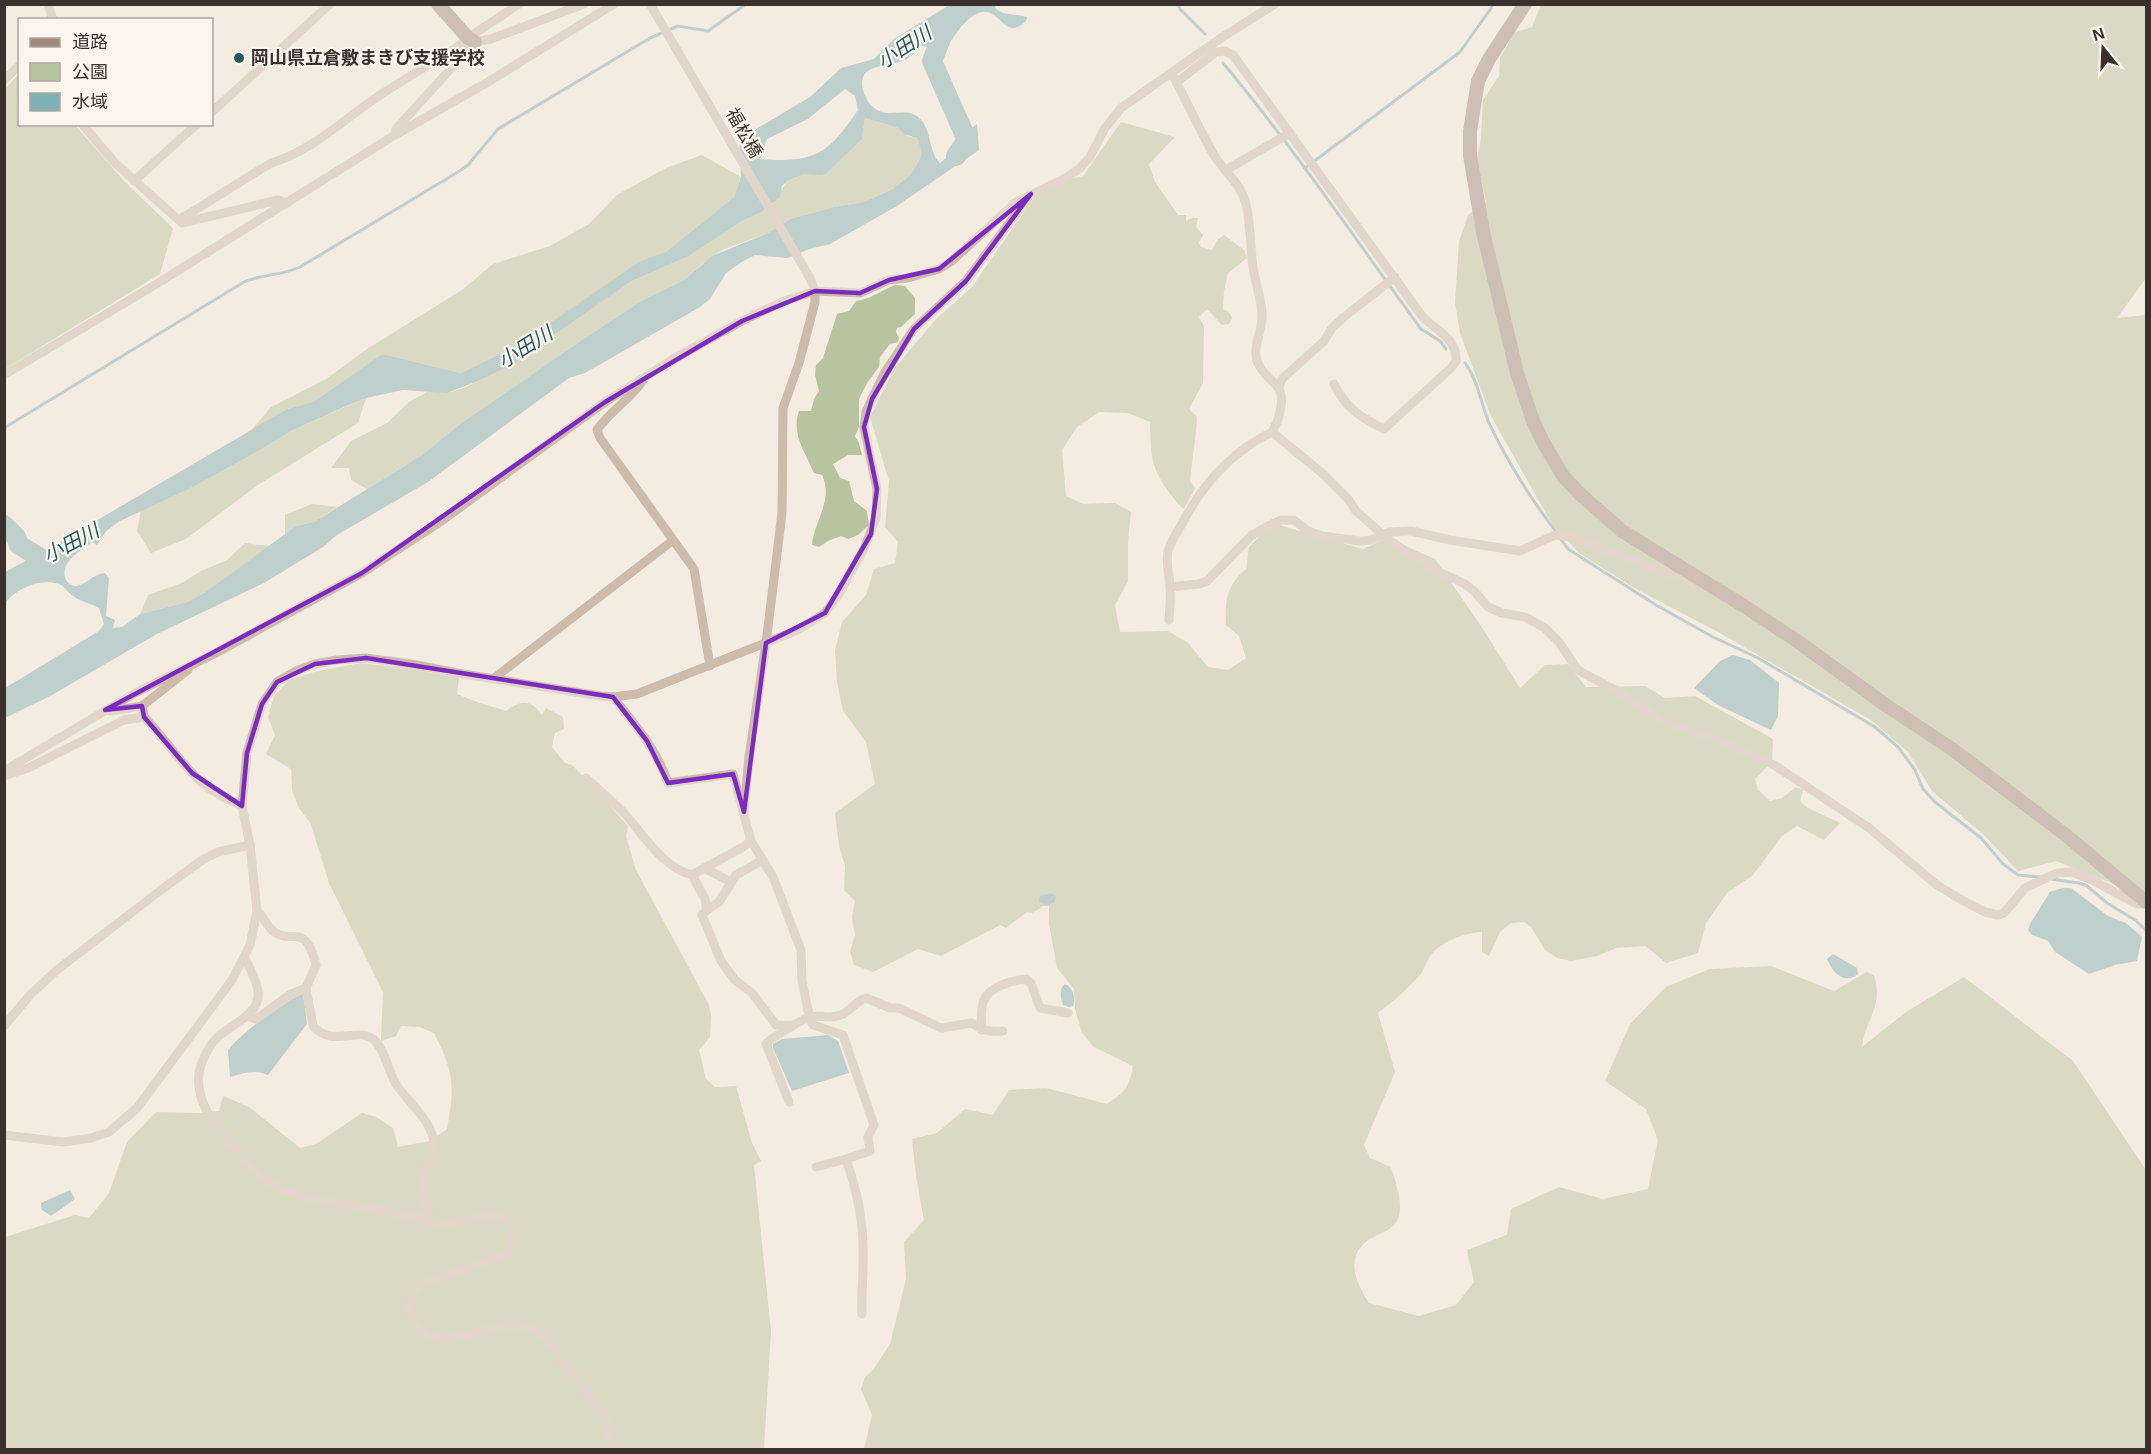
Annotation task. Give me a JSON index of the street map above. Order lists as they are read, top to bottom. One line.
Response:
{"streets":{"street":["福松橋"]},"water":["小田川"],"places":["岡山県立倉敷まきび支援学校"],"legend":["道路","公園","水域"],"north":"top"}
